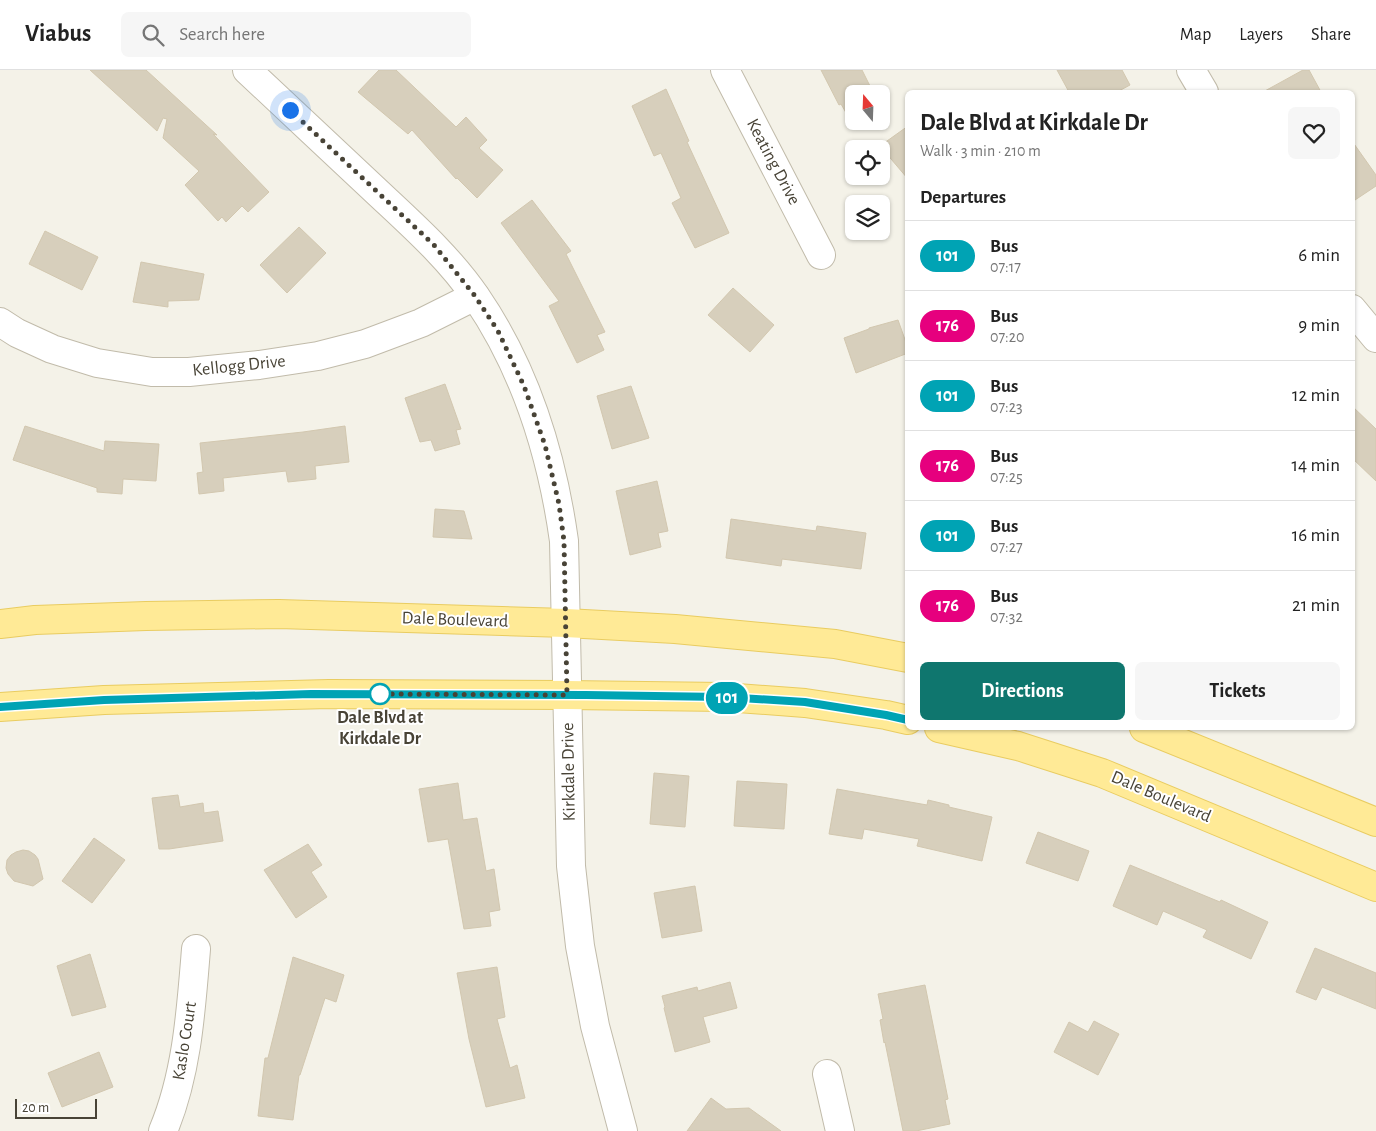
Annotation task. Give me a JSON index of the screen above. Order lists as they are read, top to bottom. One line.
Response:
{"streets":{"main road":["Dale Boulevard"],"street":["Keating Drive","Kellogg Drive","Kirkdale Drive","Kaslo Court"]},"crossings":[["Kellogg Drive","Kirkdale Drive"],["Dale Boulevard","Kirkdale Drive"]],"places":["Dale Blvd at Kirkdale Dr"],"lines":["bus line 101"],"scale_bar":"20 m","north":"top","page":{"header":"Viabus","search":"Search here","nav":["Map","Layers","Share"],"on_map":"101","heading":[["Dale Blvd at Kirkdale Dr","Walk · 3 min · 210 m"],"Departures"],"list":[{"mark":"101","name":"Bus","note":"07:17","value":"6 min"},{"mark":"176","name":"Bus","note":"07:20","value":"9 min"},{"mark":"101","name":"Bus","note":"07:23","value":"12 min"},{"mark":"176","name":"Bus","note":"07:25","value":"14 min"},{"mark":"101","name":"Bus","note":"07:27","value":"16 min"},{"mark":"176","name":"Bus","note":"07:32","value":"21 min"}],"buttons":["Directions","Tickets"],"scale":"20 m"}}
